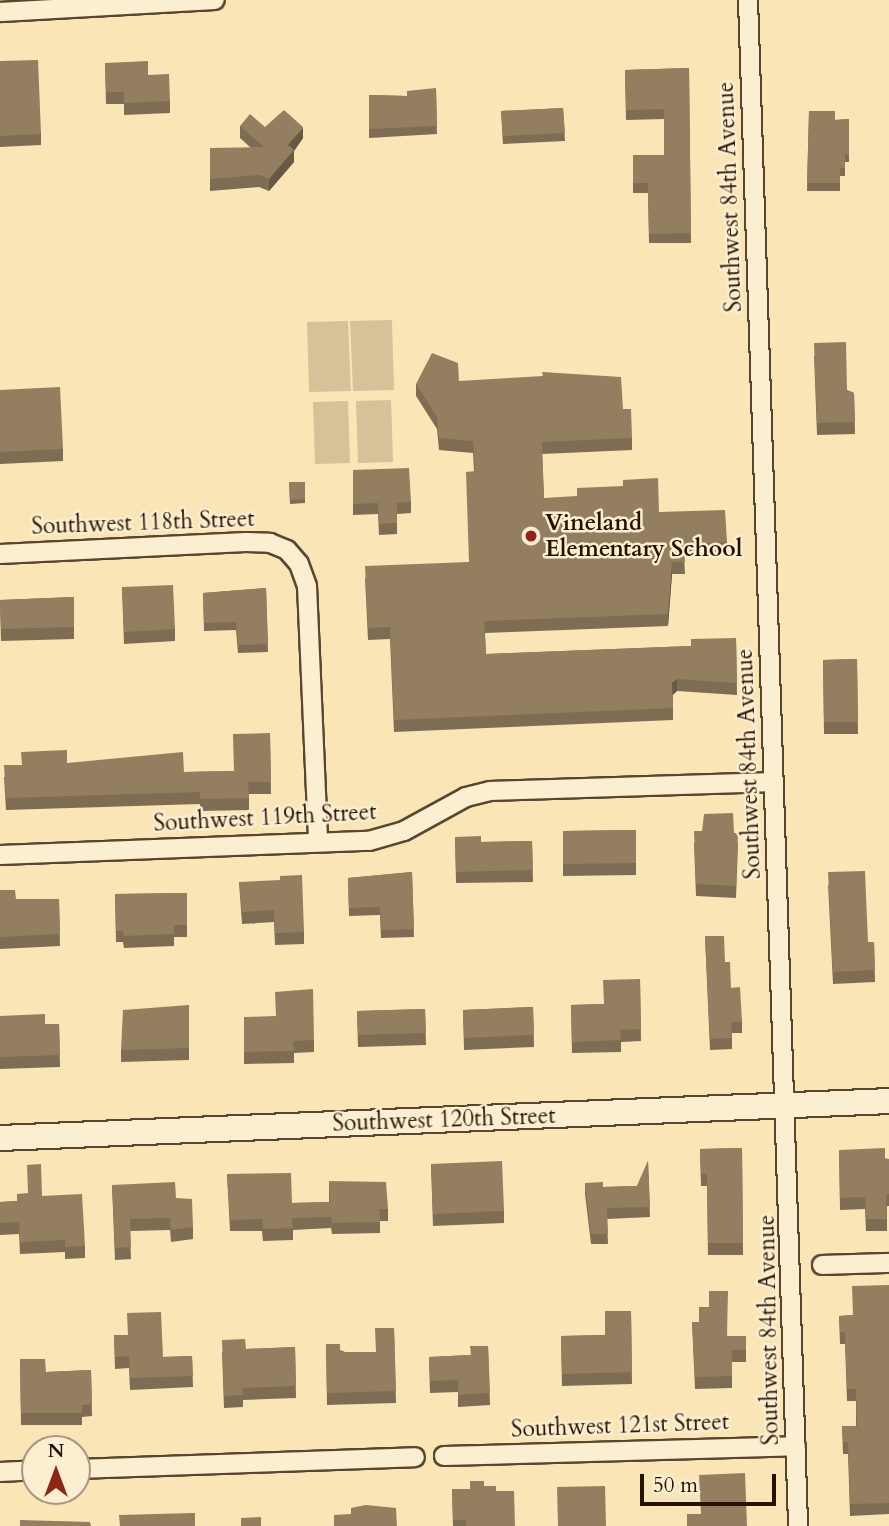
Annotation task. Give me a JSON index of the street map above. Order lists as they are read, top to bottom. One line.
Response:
{"streets":{"street":["Southwest 84th Avenue","Southwest 118th Street","Southwest 119th Street","Southwest 120th Street","Southwest 121st Street"]},"crossings":[["Southwest 84th Avenue","Southwest 119th Street"],["Southwest 84th Avenue","Southwest 120th Street"],["Southwest 84th Avenue","Southwest 121st Street"],["Southwest 118th Street","Southwest 119th Street"]],"places":["Vineland Elementary School"],"scale_bar":"50 m","north":"top"}
